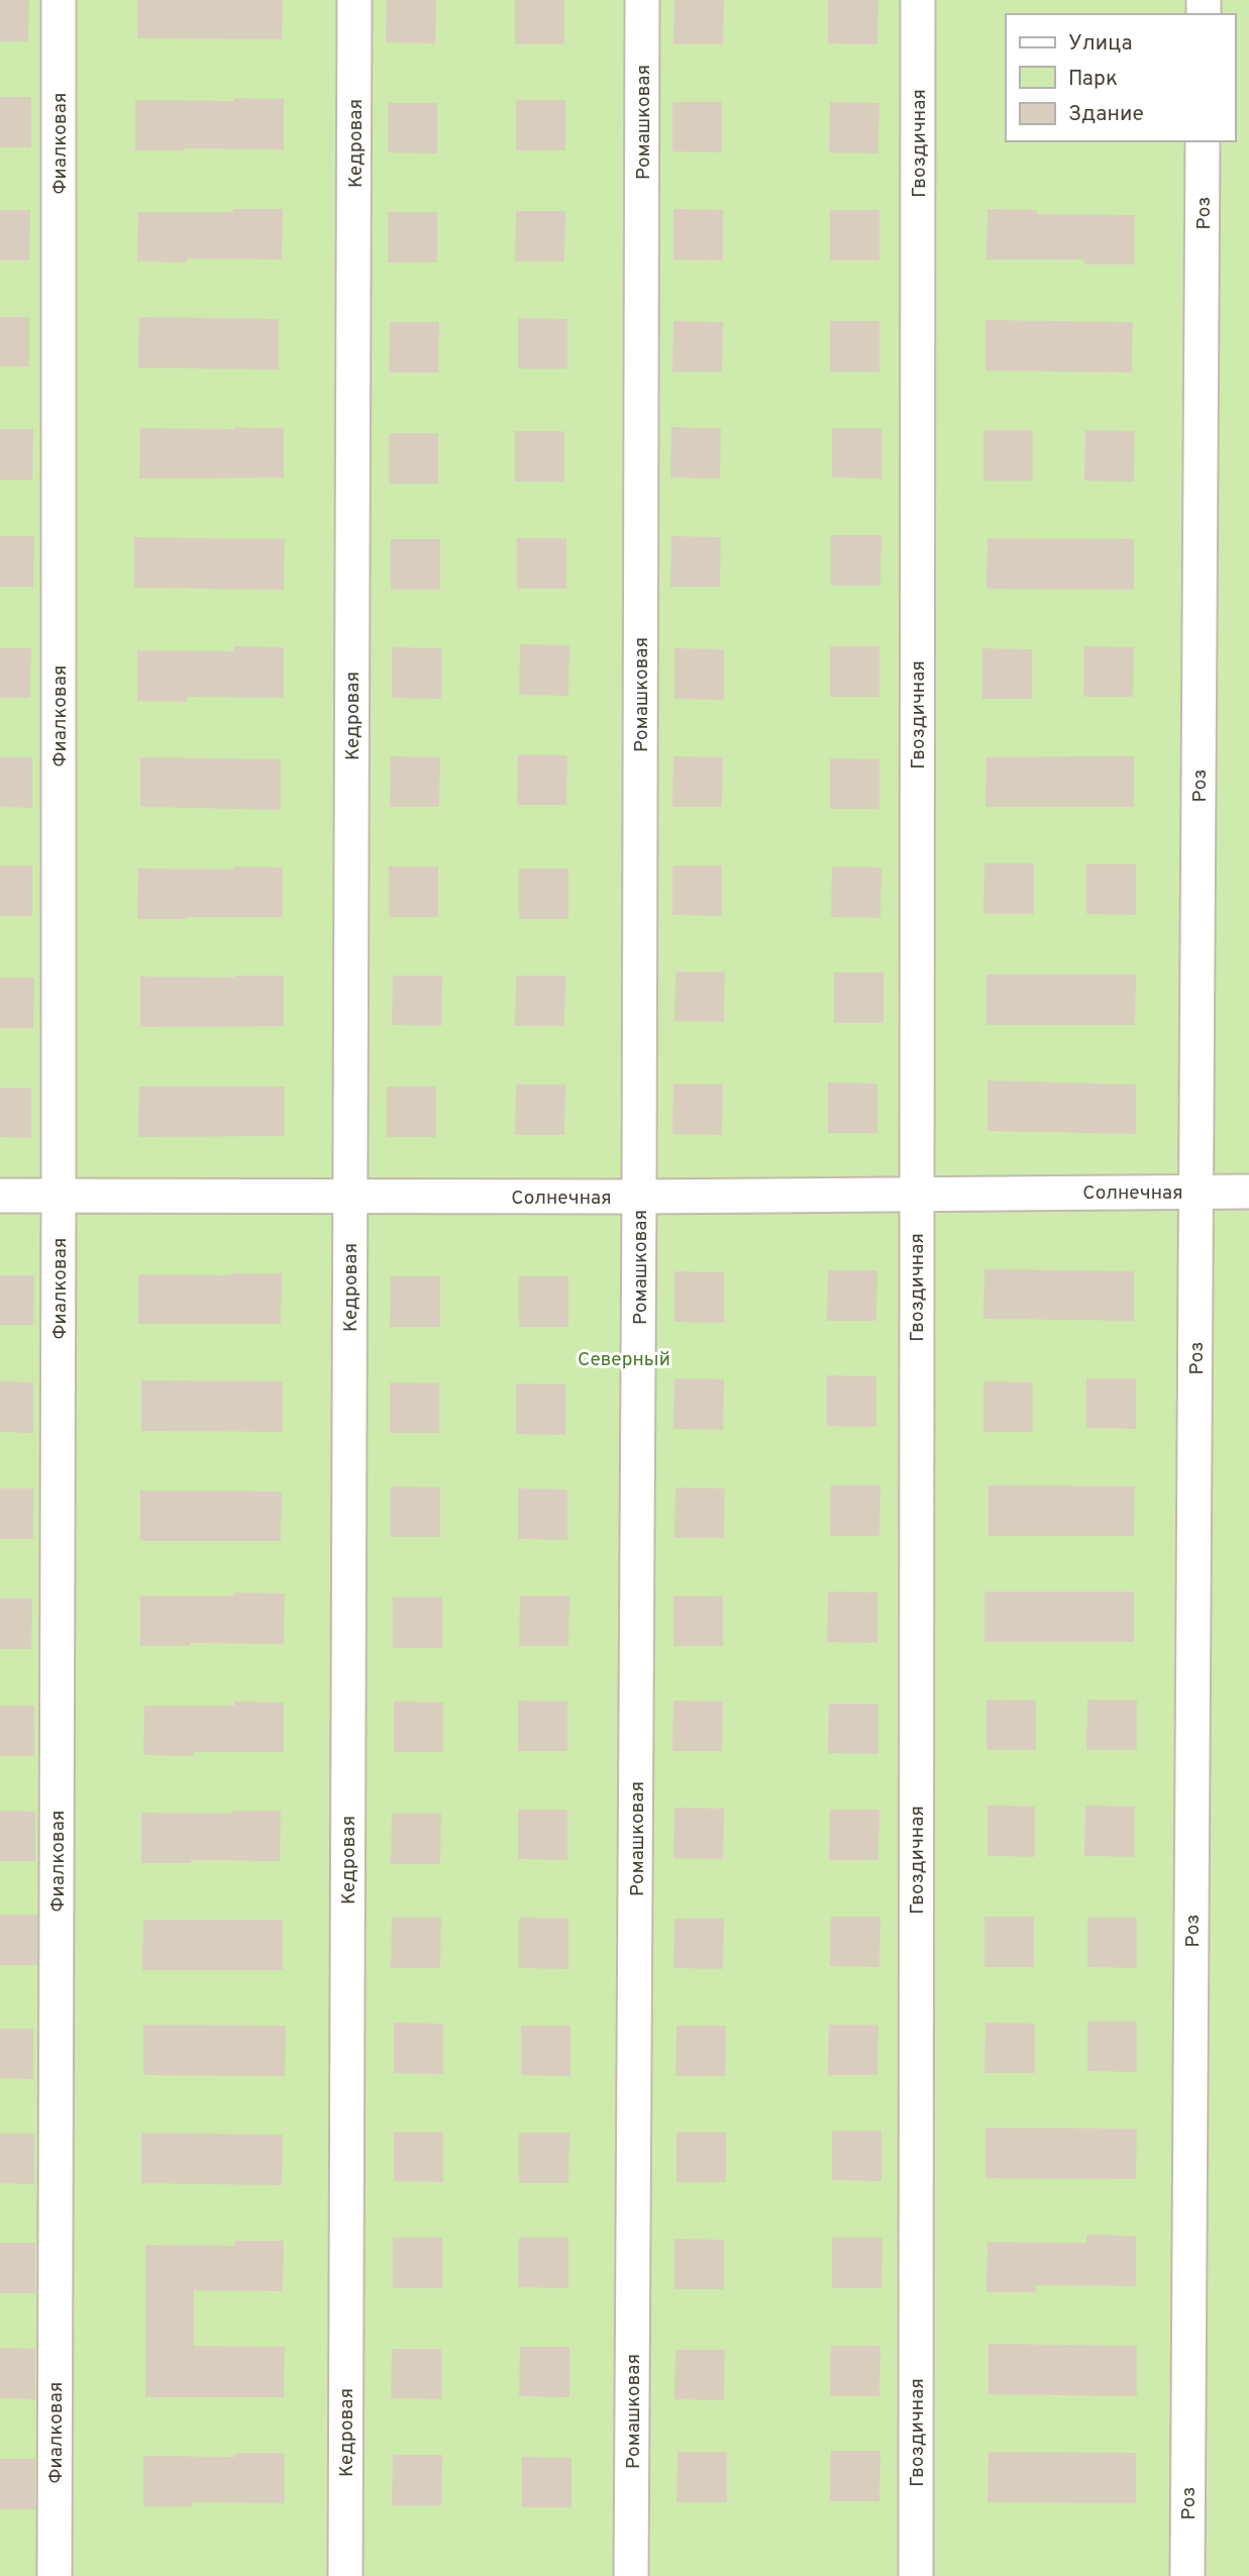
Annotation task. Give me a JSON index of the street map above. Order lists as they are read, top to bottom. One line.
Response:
{"streets":{"street":["Ромашковая","Фиалковая","Кедровая","Гвоздичная","Роз","Солнечная"]},"crossings":[["Ромашковая","Солнечная"],["Фиалковая","Солнечная"],["Кедровая","Солнечная"],["Гвоздичная","Солнечная"],["Роз","Солнечная"]],"parks":["Северный"],"legend":["Улица","Парк","Здание"]}
